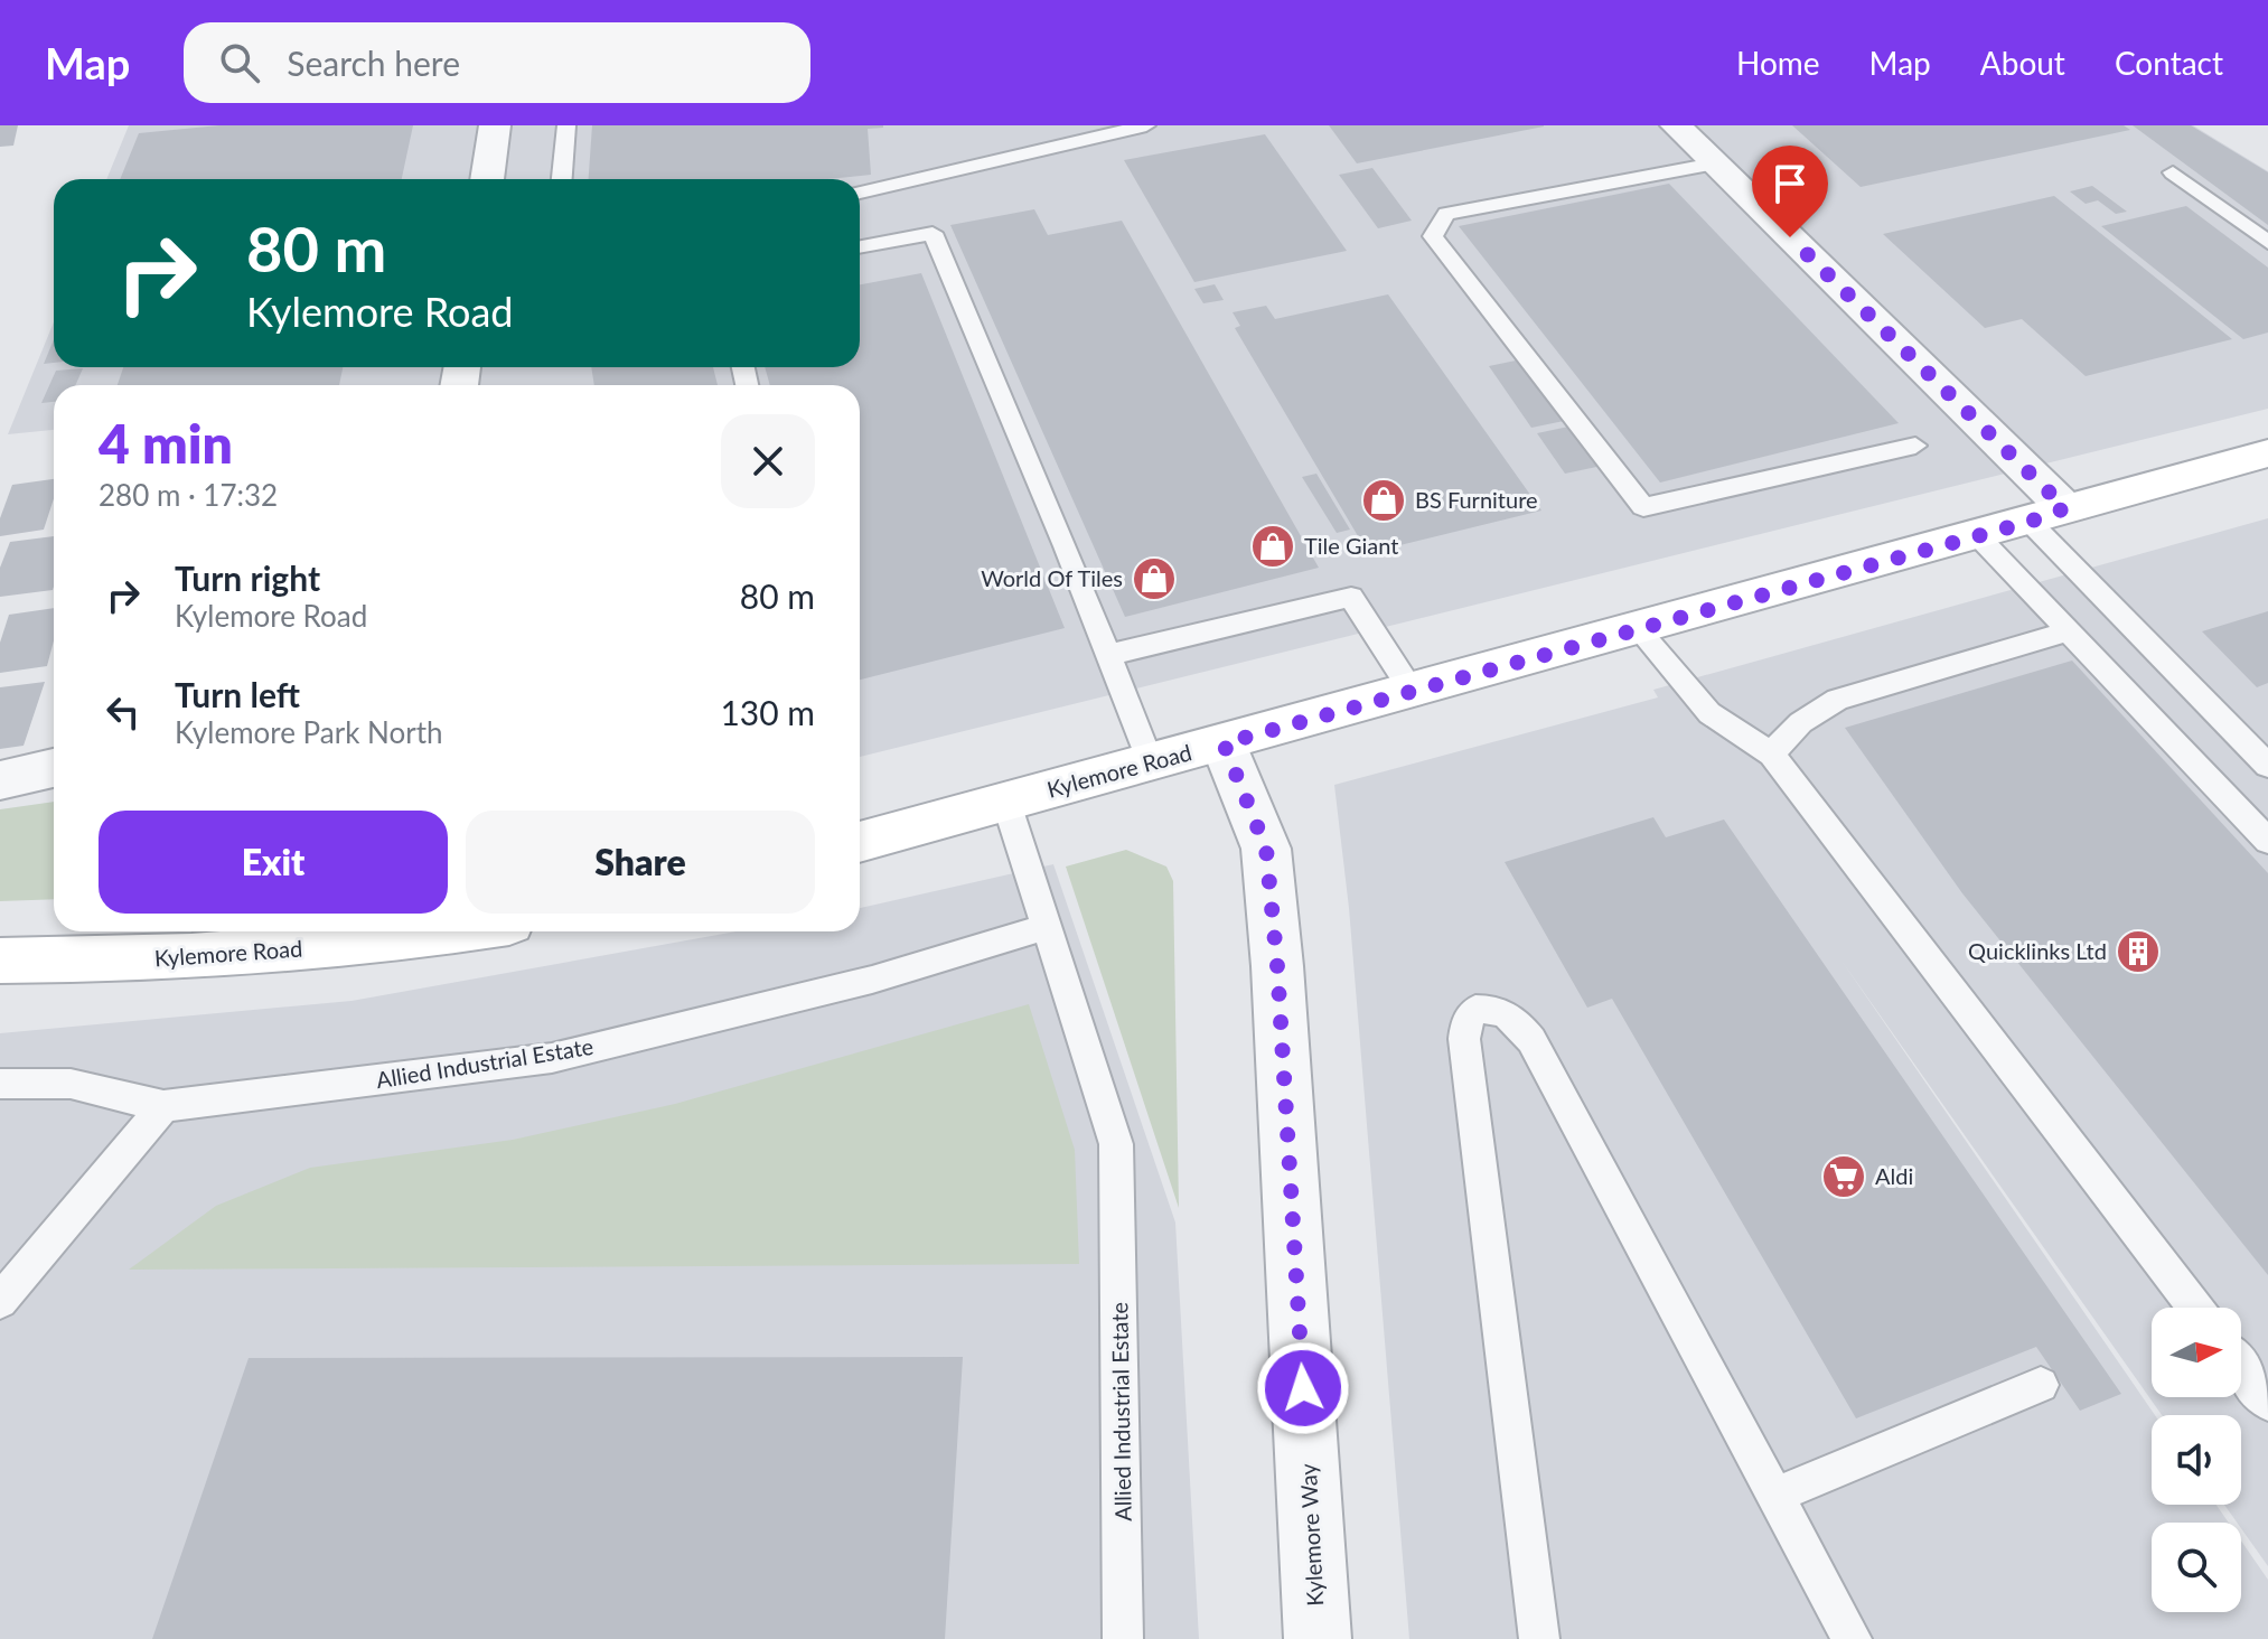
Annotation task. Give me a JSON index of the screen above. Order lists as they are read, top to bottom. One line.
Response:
{"streets":{"main road":["Kylemore Road"],"street":["Kylemore Way"],"lane":["Allied Industrial Estate"]},"crossings":[["Kylemore Road","Allied Industrial Estate"],["Kylemore Road","Kylemore Way"]],"places":{"shop":["BS Furniture","Tile Giant","World Of Tiles"],"building":["Quicklinks Ltd"],"supermarket":["Aldi"]},"north":"right","page":{"header":"Map","search":"Search here","nav":["Home","Map","About","Contact"],"turn":["80 m","Kylemore Road"],"heading":["4 min","280 m · 17:32"],"list":[{"name":"Turn right","note":"Kylemore Road","value":"80 m"},{"name":"Turn left","note":"Kylemore Park North","value":"130 m"}],"buttons":["Exit","Share"]}}
